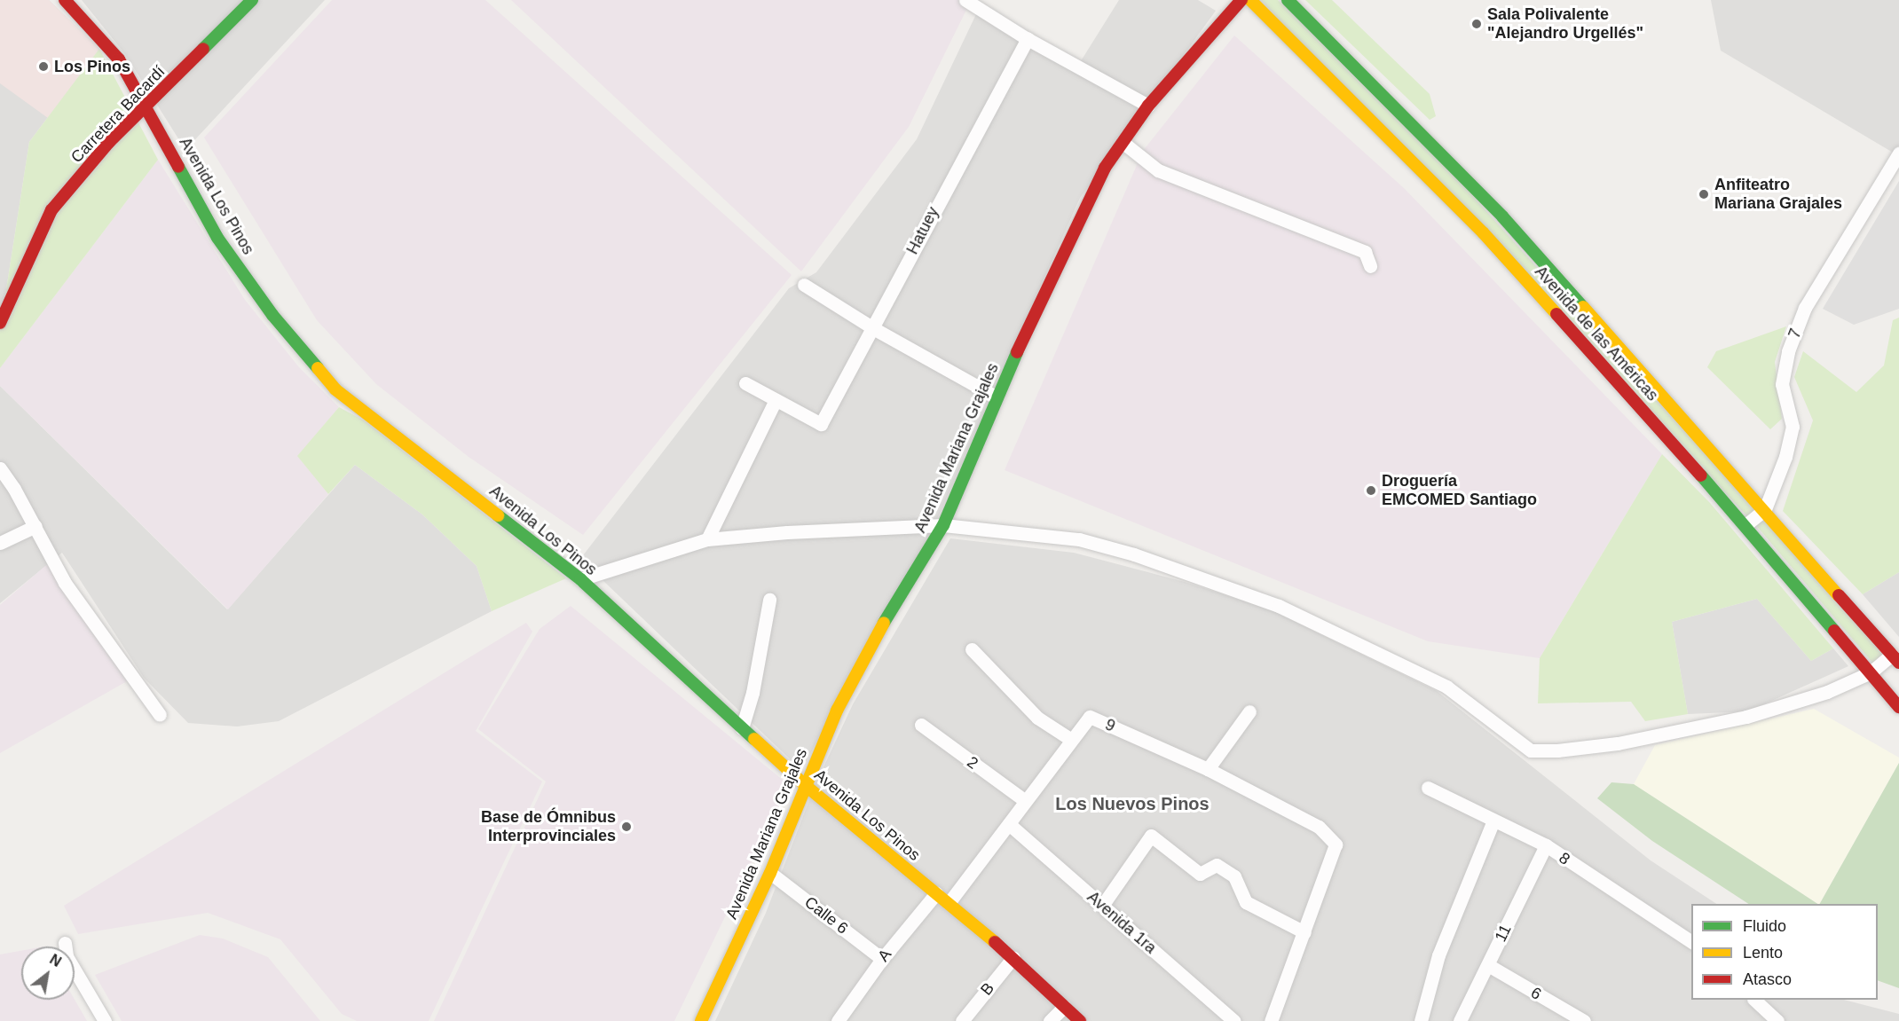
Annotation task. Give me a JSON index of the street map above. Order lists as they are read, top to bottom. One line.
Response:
{"streets":{"street":["Carretera Bacardí","Avenida Los Pinos","Hatuey","Avenida de las Américas","7","Avenida Mariana Grajales","9","2","8","Calle 6","Avenida 1ra","11","A","B","6"]},"crossings":[["Carretera Bacardí","Avenida Los Pinos"],["Avenida Los Pinos","Avenida Mariana Grajales"],["Avenida Los Pinos","9"],["Avenida Los Pinos","A"],["Avenida Los Pinos","B"],["Avenida de las Américas","7"],["Avenida Mariana Grajales","Calle 6"],["9","2"],["9","Avenida 1ra"],["8","11"],["Calle 6","A"],["11","6"]],"districts":["Los Nuevos Pinos"],"places":["Sala Polivalente \"Alejandro Urgellés\"","Los Pinos","Anfiteatro Mariana Grajales","Droguería EMCOMED Santiago","Base de Ómnibus Interprovinciales"],"legend":["Fluido","Lento","Atasco"],"north":"top right"}
